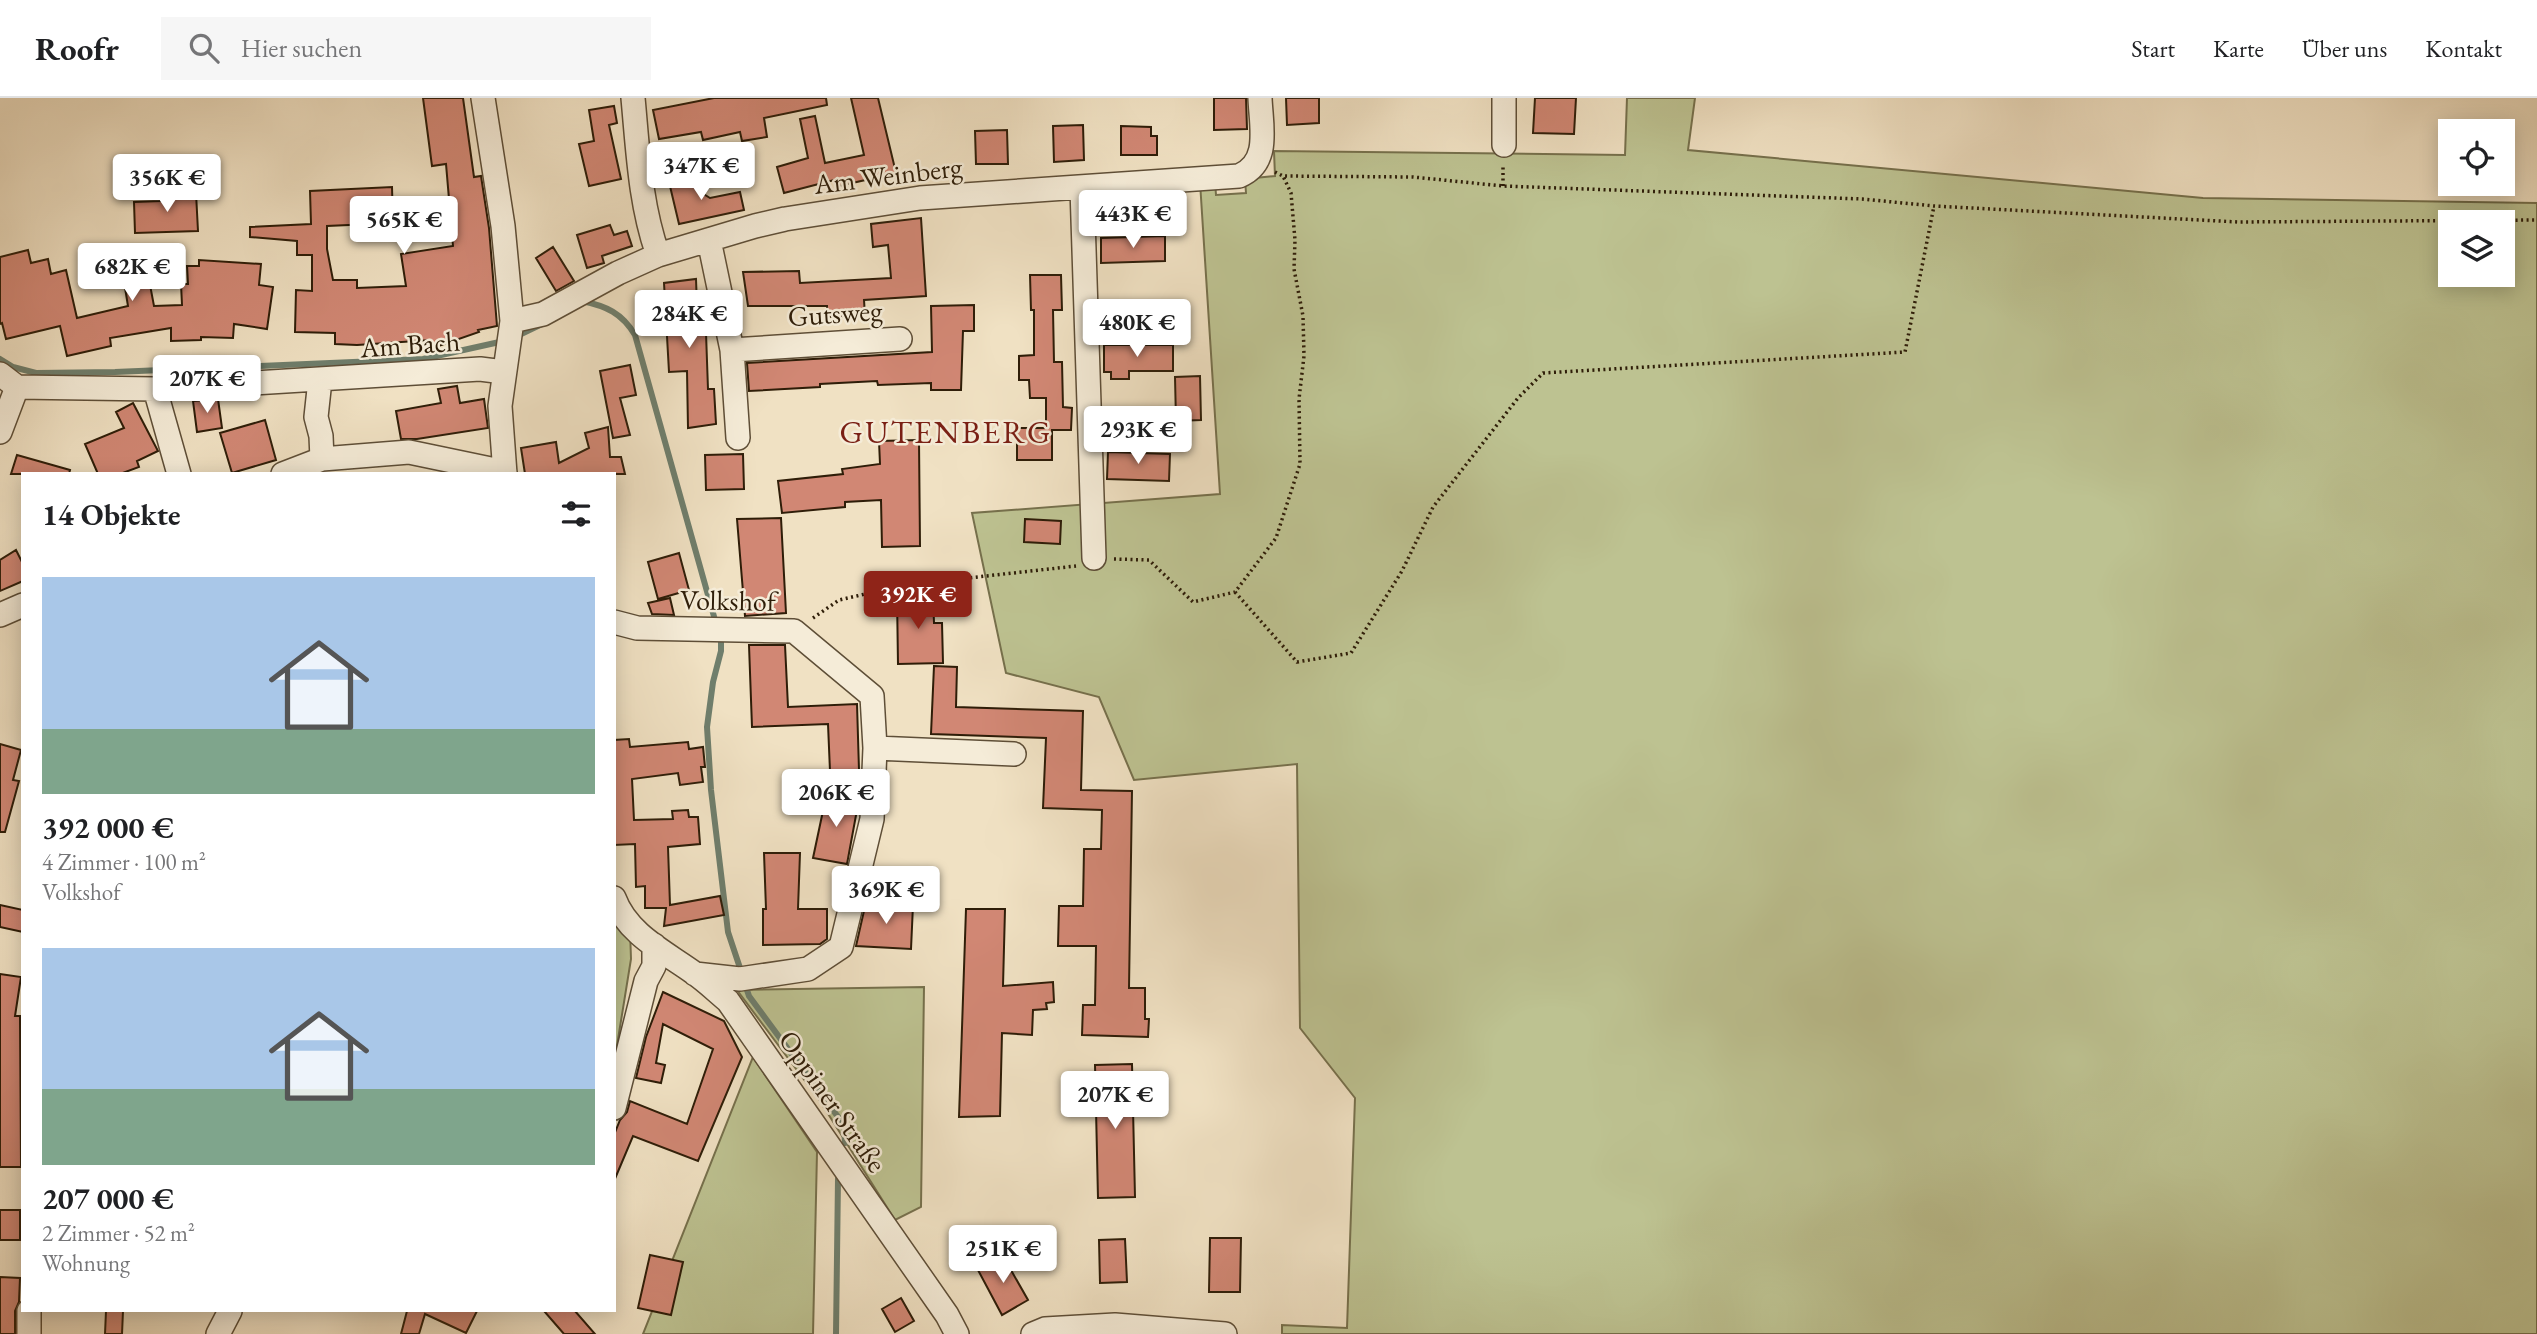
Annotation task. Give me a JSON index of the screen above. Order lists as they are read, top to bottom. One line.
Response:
{"streets":{"street":["Am Weinberg","Gutsweg","Am Bach","Volkshof","Oppiner Straße"]},"crossings":[["Volkshof","Oppiner Straße"]],"districts":["GUTENBERG"],"page":{"header":"Roofr","search":"Hier suchen","nav":["Start","Karte","Über uns","Kontakt"],"price":["347K €","356K €","443K €","565K €","682K €","284K €","480K €","207K €","293K €","392K €","206K €","369K €","207K €","251K €"],"heading":"14 Objekte","list":[{"name":"392 000 €","note":"4 Zimmer · 100 m² · Volkshof"},{"name":"207 000 €","note":"2 Zimmer · 52 m² · Wohnung"}]}}
